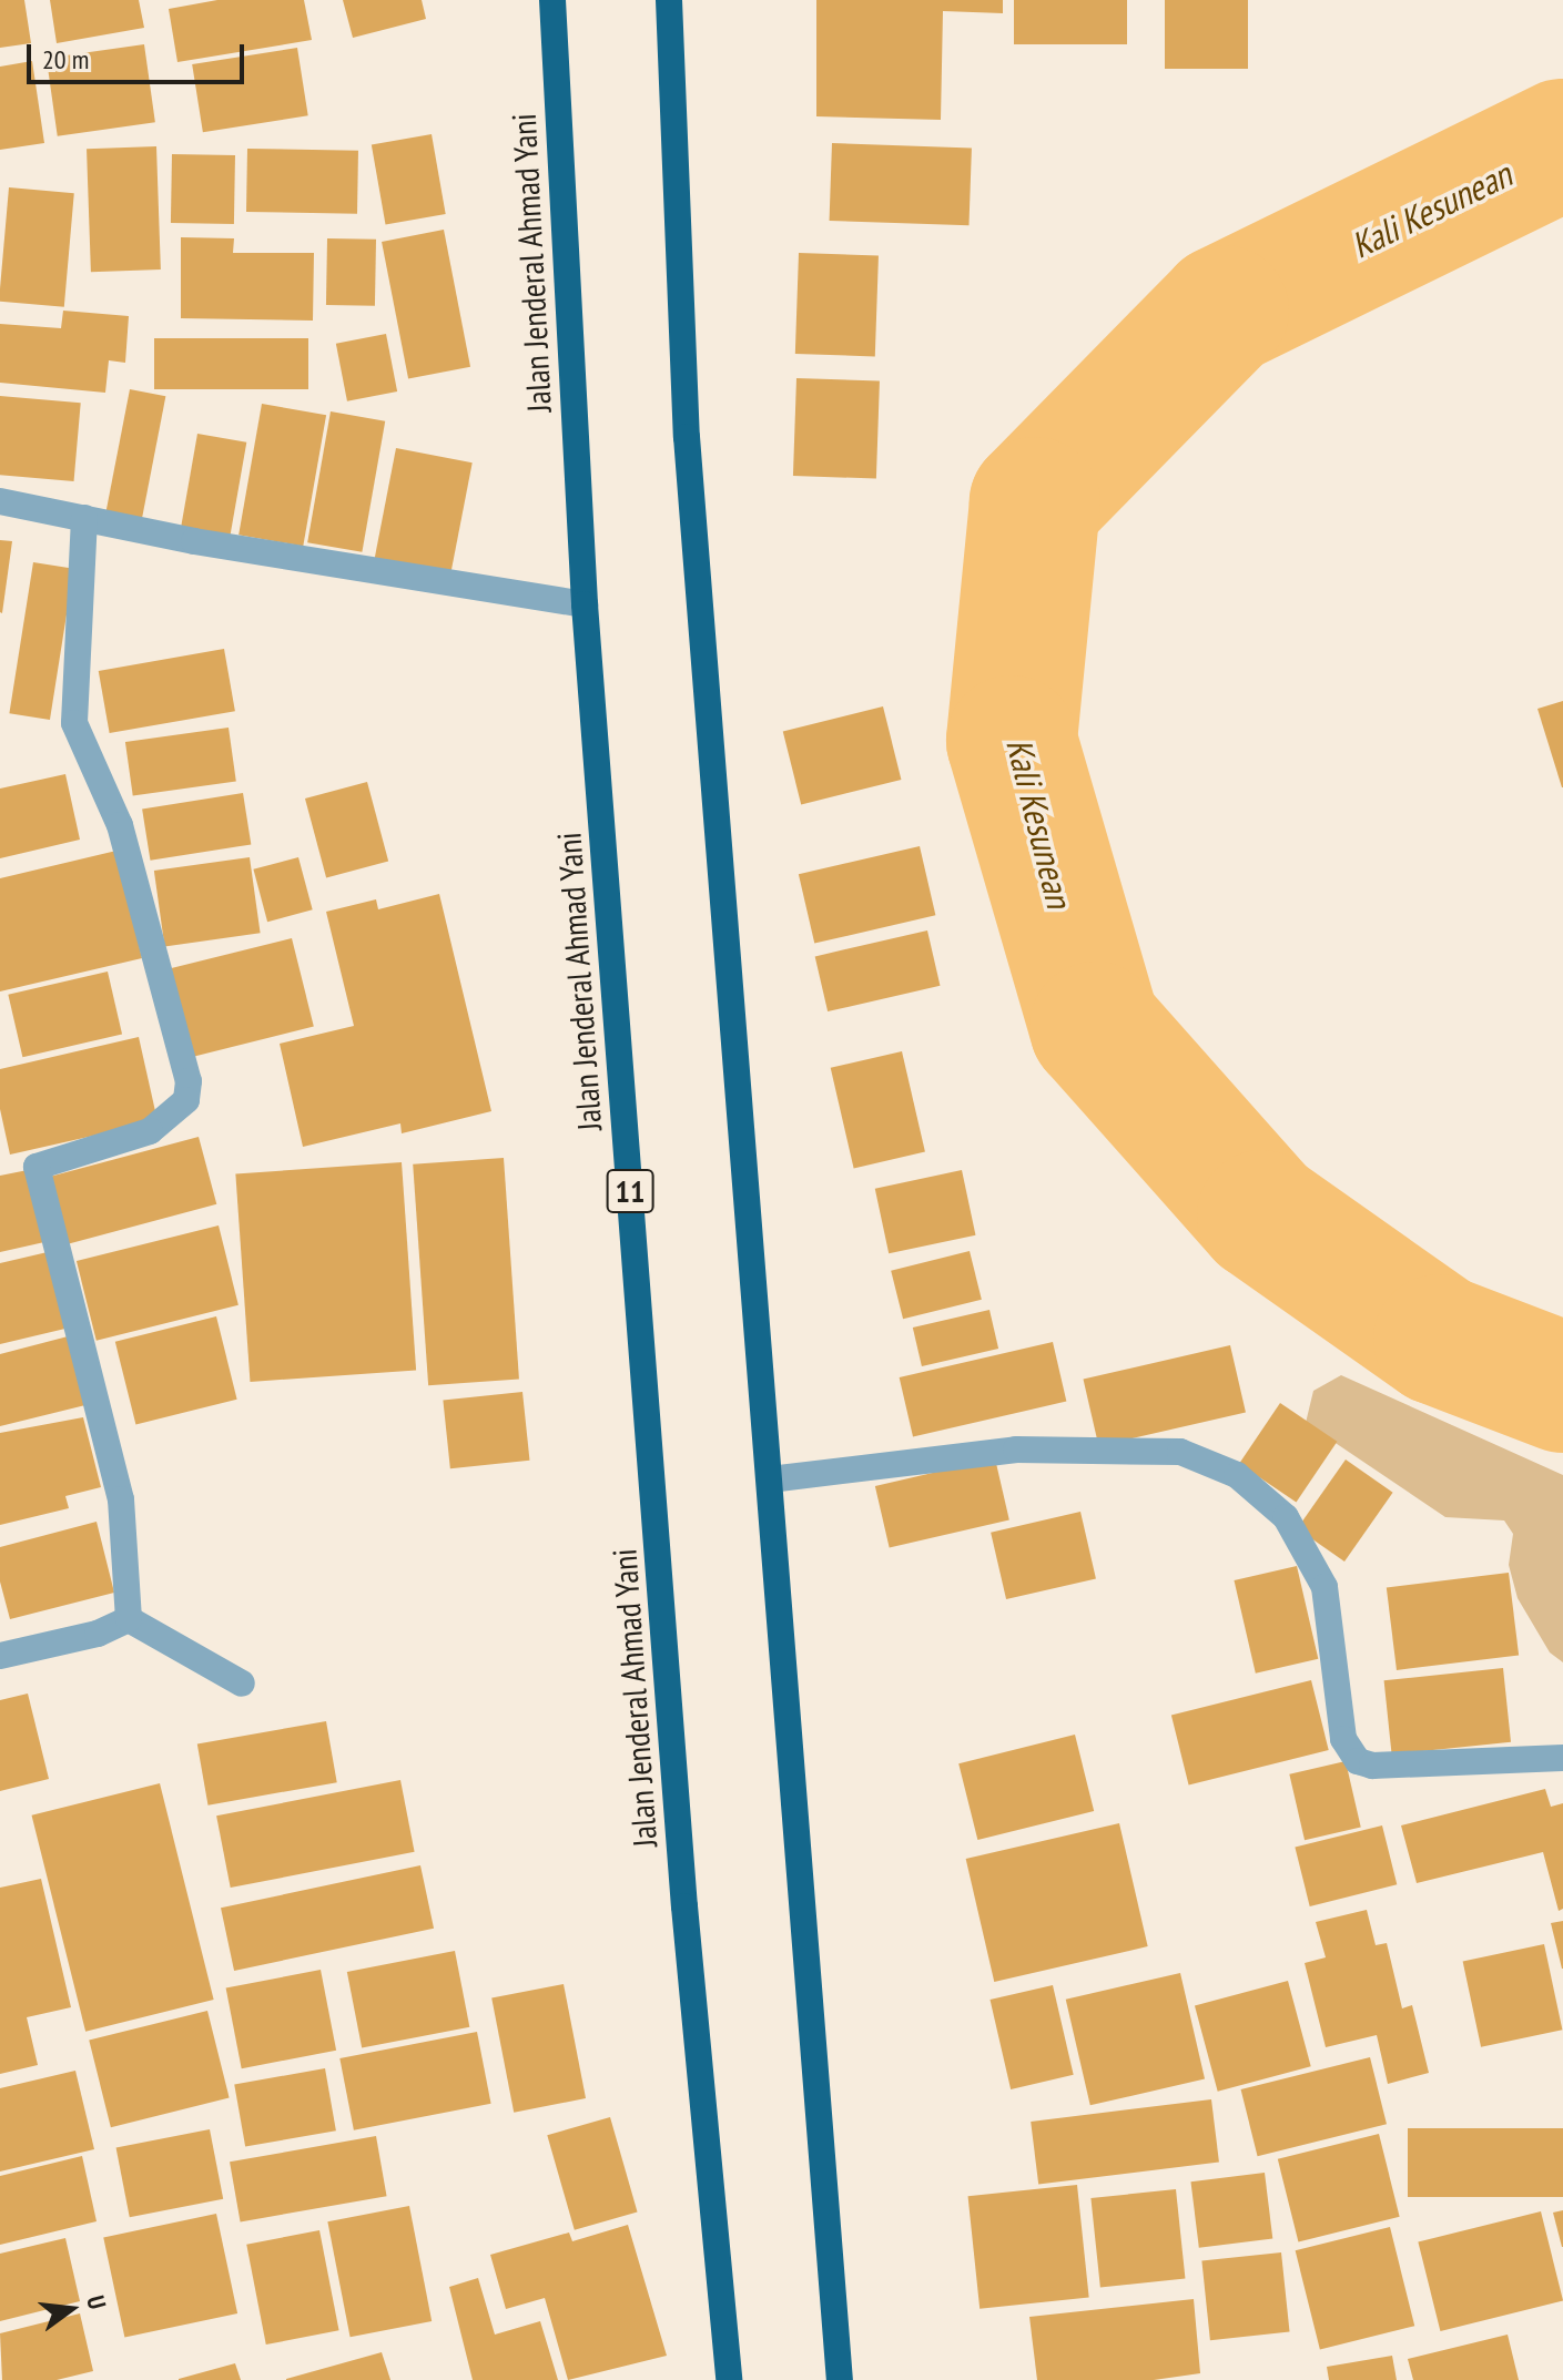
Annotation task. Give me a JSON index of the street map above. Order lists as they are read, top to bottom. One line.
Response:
{"streets":{"highway":["Jalan Jenderal Ahmad Yani","11"]},"water":["Kali Kesunean"],"scale_bar":"20 m","north":"right"}
